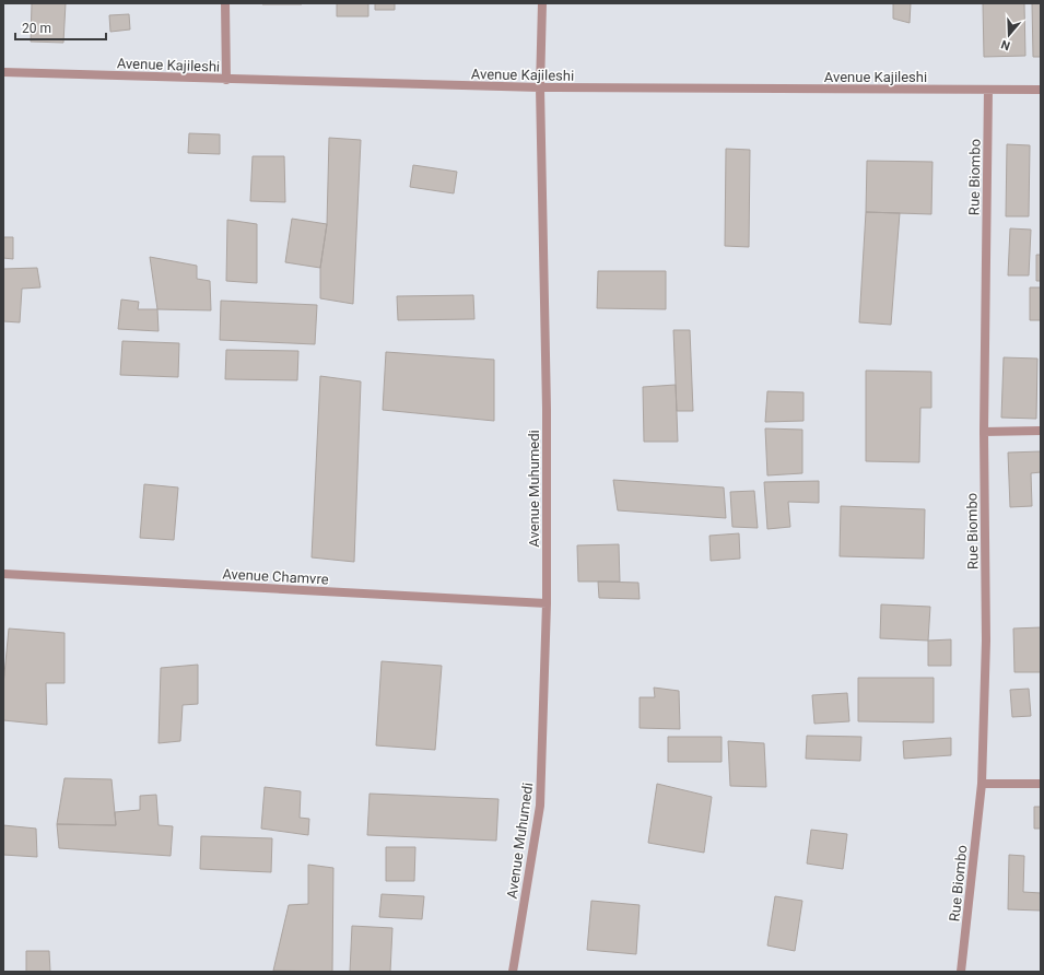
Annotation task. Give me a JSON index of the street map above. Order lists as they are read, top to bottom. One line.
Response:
{"streets":{"street":["Avenue Kajileshi","Rue Biombo","Avenue Muhumedi","Avenue Chamvre"]},"crossings":[["Avenue Kajileshi","Rue Biombo"],["Avenue Kajileshi","Avenue Muhumedi"],["Avenue Muhumedi","Avenue Chamvre"]],"scale_bar":"20 m","north":"bottom"}
